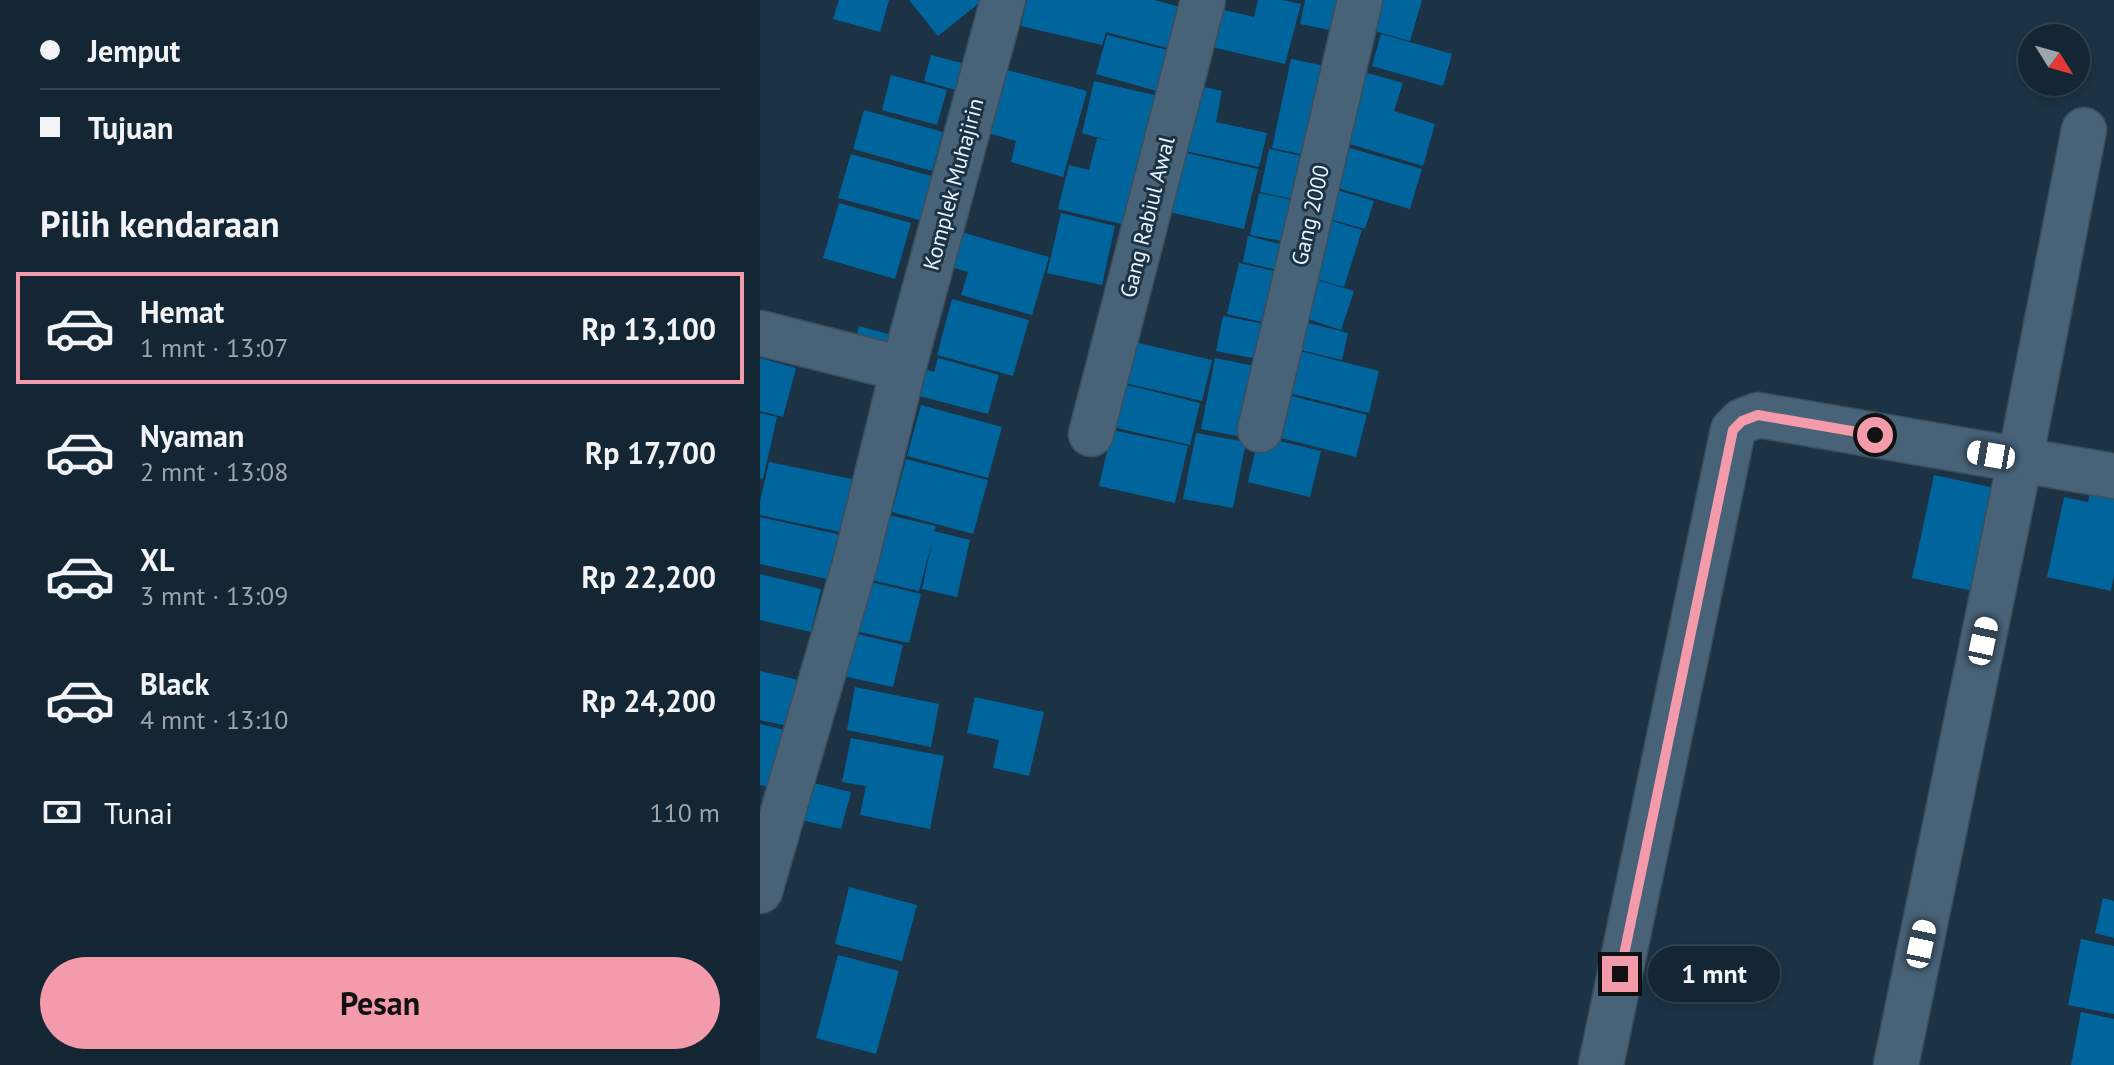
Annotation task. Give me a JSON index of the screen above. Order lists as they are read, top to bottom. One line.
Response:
{"streets":{"street":["Komplek Muhajirin","Gang 2000","Gang Rabiul Awal"]},"north":"bottom right","page":{"banner":["Jemput","Tujuan"],"heading":"Pilih kendaraan","list":[{"name":"Hemat","note":"1 mnt · 13:07","value":"Rp 13,100"},{"name":"Nyaman","note":"2 mnt · 13:08","value":"Rp 17,700"},{"name":"XL","note":"3 mnt · 13:09","value":"Rp 22,200"},{"name":"Black","note":"4 mnt · 13:10","value":"Rp 24,200"}],"pay":["Tunai","110 m"],"buttons":"Pesan","bubble":"1 mnt"}}
